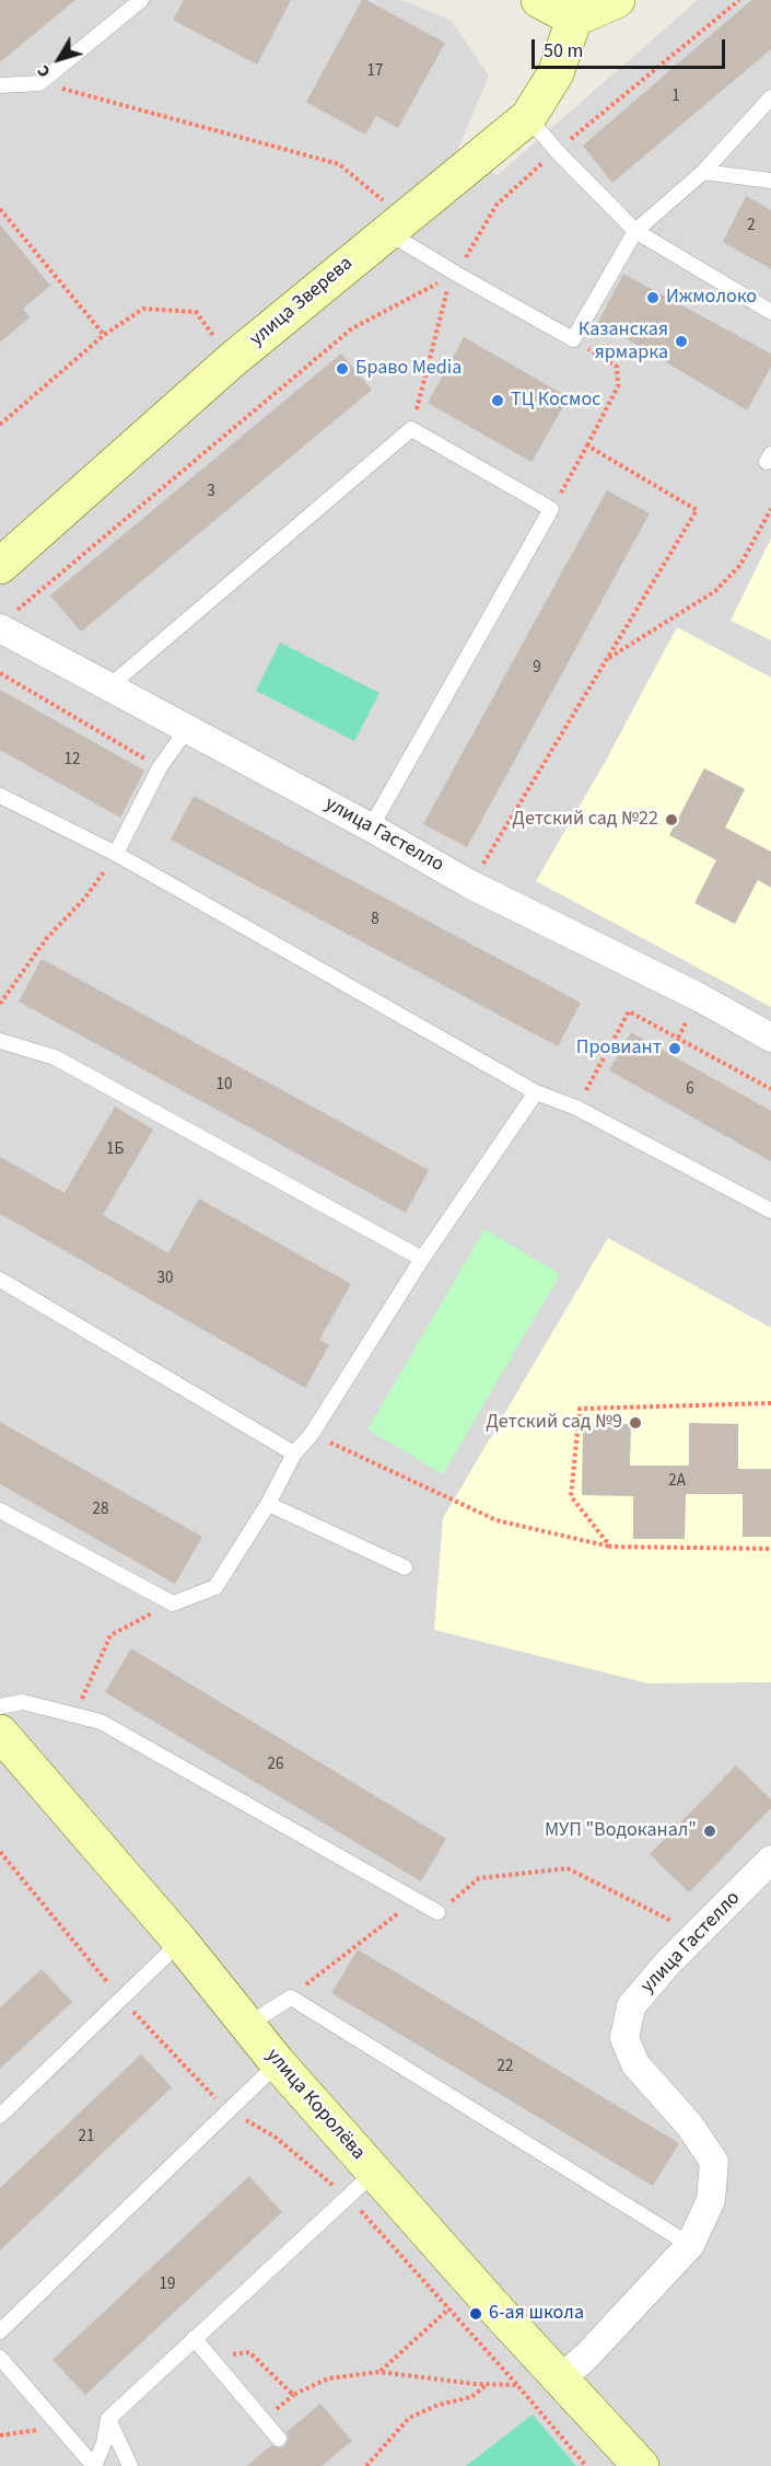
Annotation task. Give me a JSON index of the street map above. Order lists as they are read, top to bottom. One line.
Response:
{"streets":{"main road":["улица Зверева","улица Королёва"],"street":["улица Гастелло"]},"crossings":[["улица Гастелло","улица Королёва"]],"places":["Ижмолоко","Казанская ярмарка","Браво Media","ТЦ Космос","Детский сад №22","Провиант","Детский сад №9","МУП \"Водоканал\"","6-ая школа"],"house_numbers":["17","1","2","3","9","12","8","10","6","1Б","30","2А","28","26","22","21","19"],"scale_bar":"50 m","north":"bottom left"}
